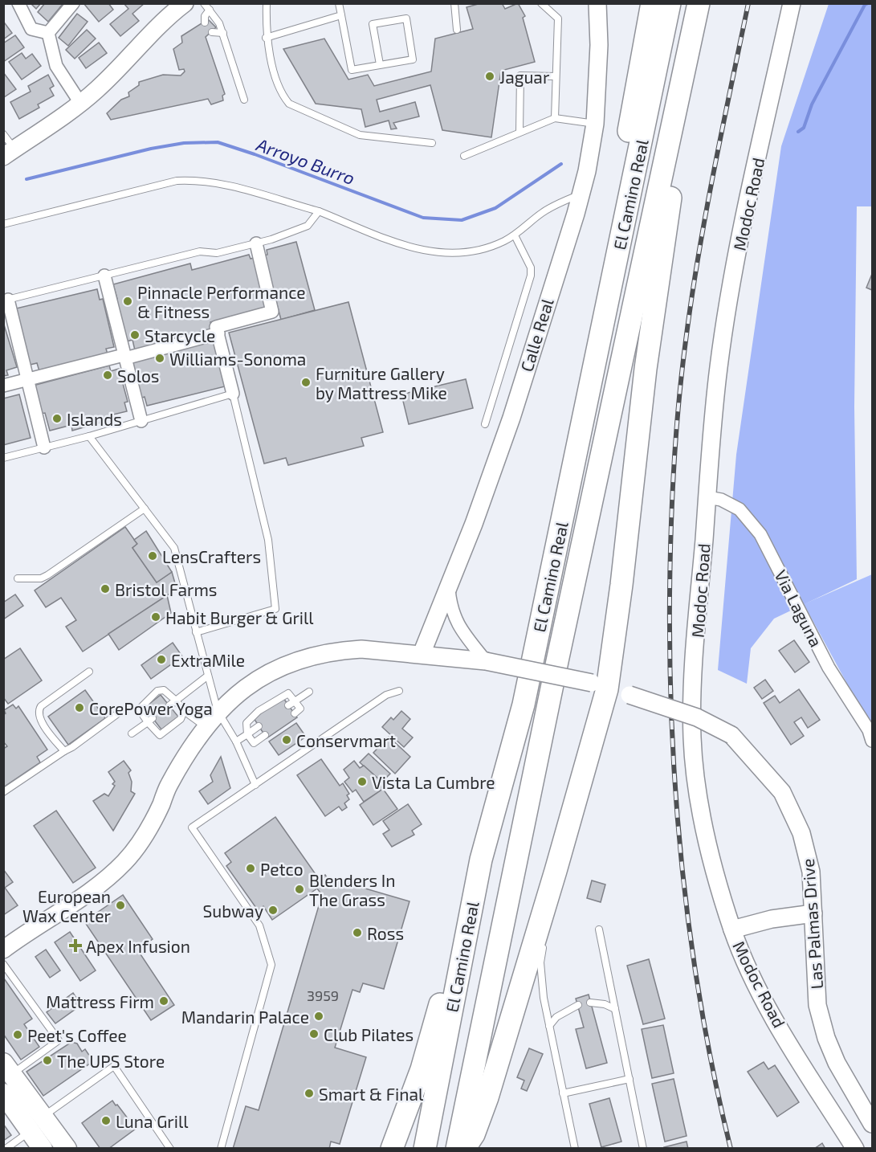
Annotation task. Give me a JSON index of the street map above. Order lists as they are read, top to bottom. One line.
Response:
{"streets":{"highway":["El Camino Real"],"street":["Modoc Road","Calle Real","Via Laguna","Las Palmas Drive"]},"crossings":[["Modoc Road","Via Laguna"],["Calle Real","Las Palmas Drive"]],"water":["Arroyo Burro"],"places":{"other":["Jaguar","Pinnacle Performance & Fitness","Starcycle","Williams-Sonoma","Solos","Furniture Gallery by Mattress Mike","Islands","LensCrafters","Bristol Farms","Habit Burger & Grill","ExtraMile","CorePower Yoga","Conservmart","Vista La Cumbre","Petco","Blenders In The Grass","European Wax Center","Subway","Ross","Mattress Firm","Mandarin Palace","Club Pilates","Peet's Coffee","The UPS Store","Smart & Final","Luna Grill"],"health":["Apex Infusion"]},"house_numbers":["3959"]}
